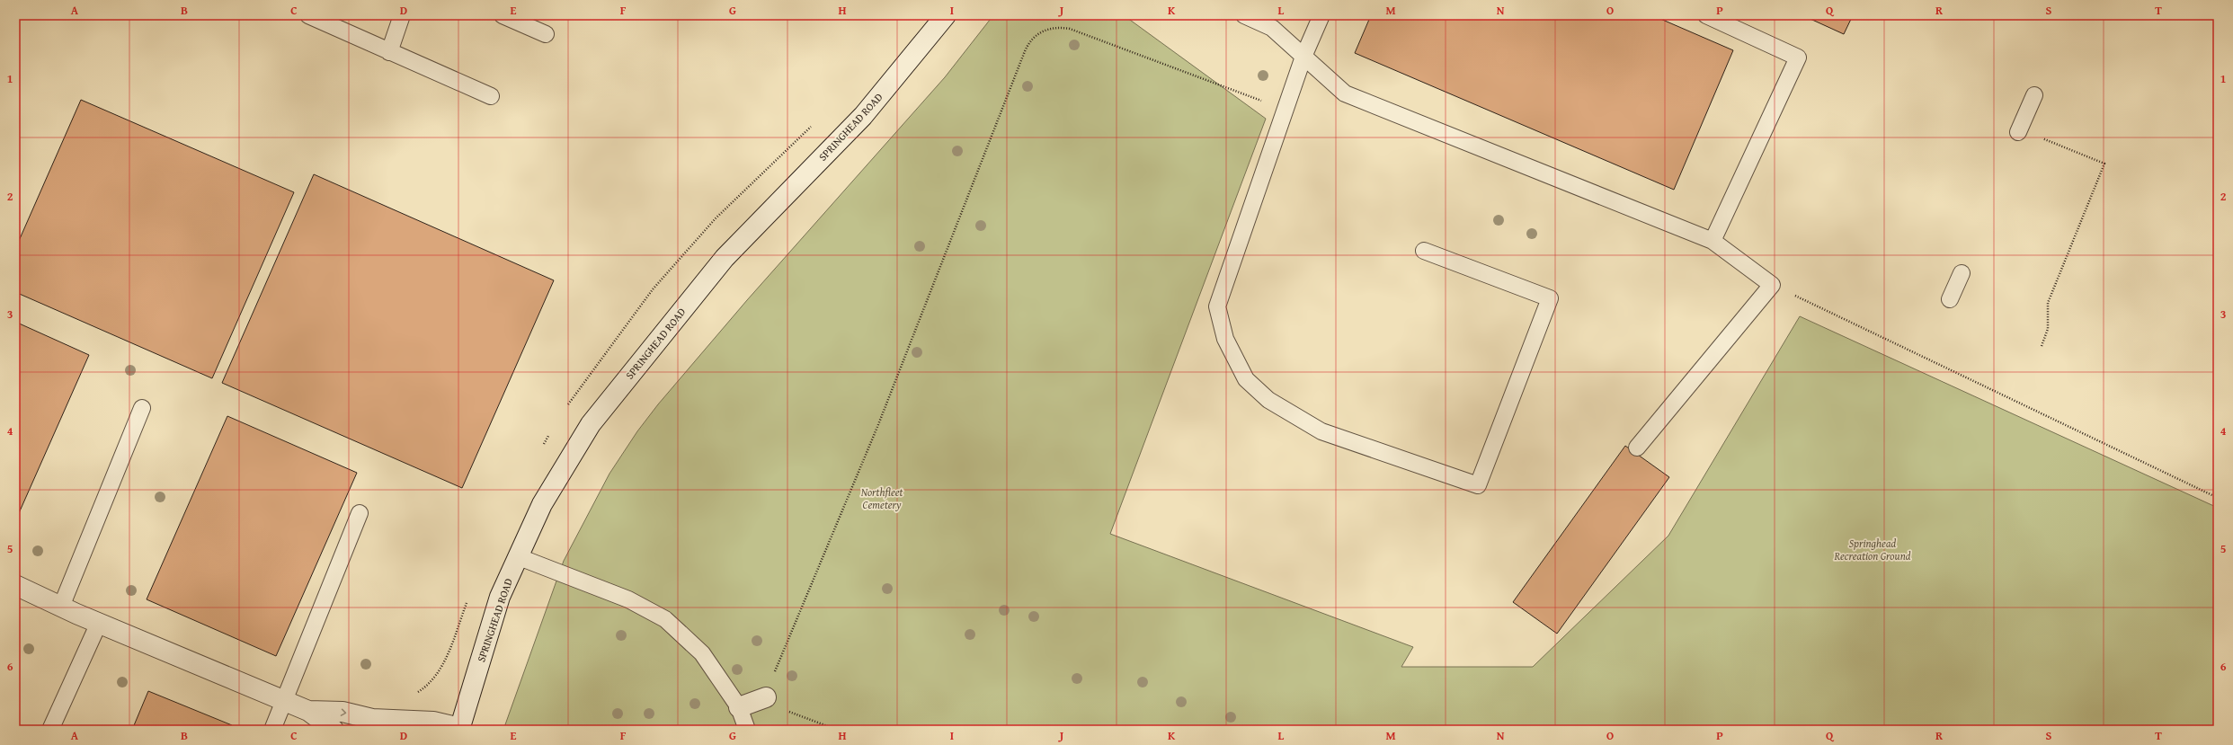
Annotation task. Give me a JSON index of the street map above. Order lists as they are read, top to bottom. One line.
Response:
{"streets":{"main road":["SPRINGHEAD ROAD"]},"parks":["Northfleet Cemetery","Springhead Recreation Ground"],"grid":{"columns":["A","B","C","D","E","F","G","H","I","J","K","L","M","N","O","P","Q","R","S","T"],"rows":["1","2","3","4","5","6"]}}
